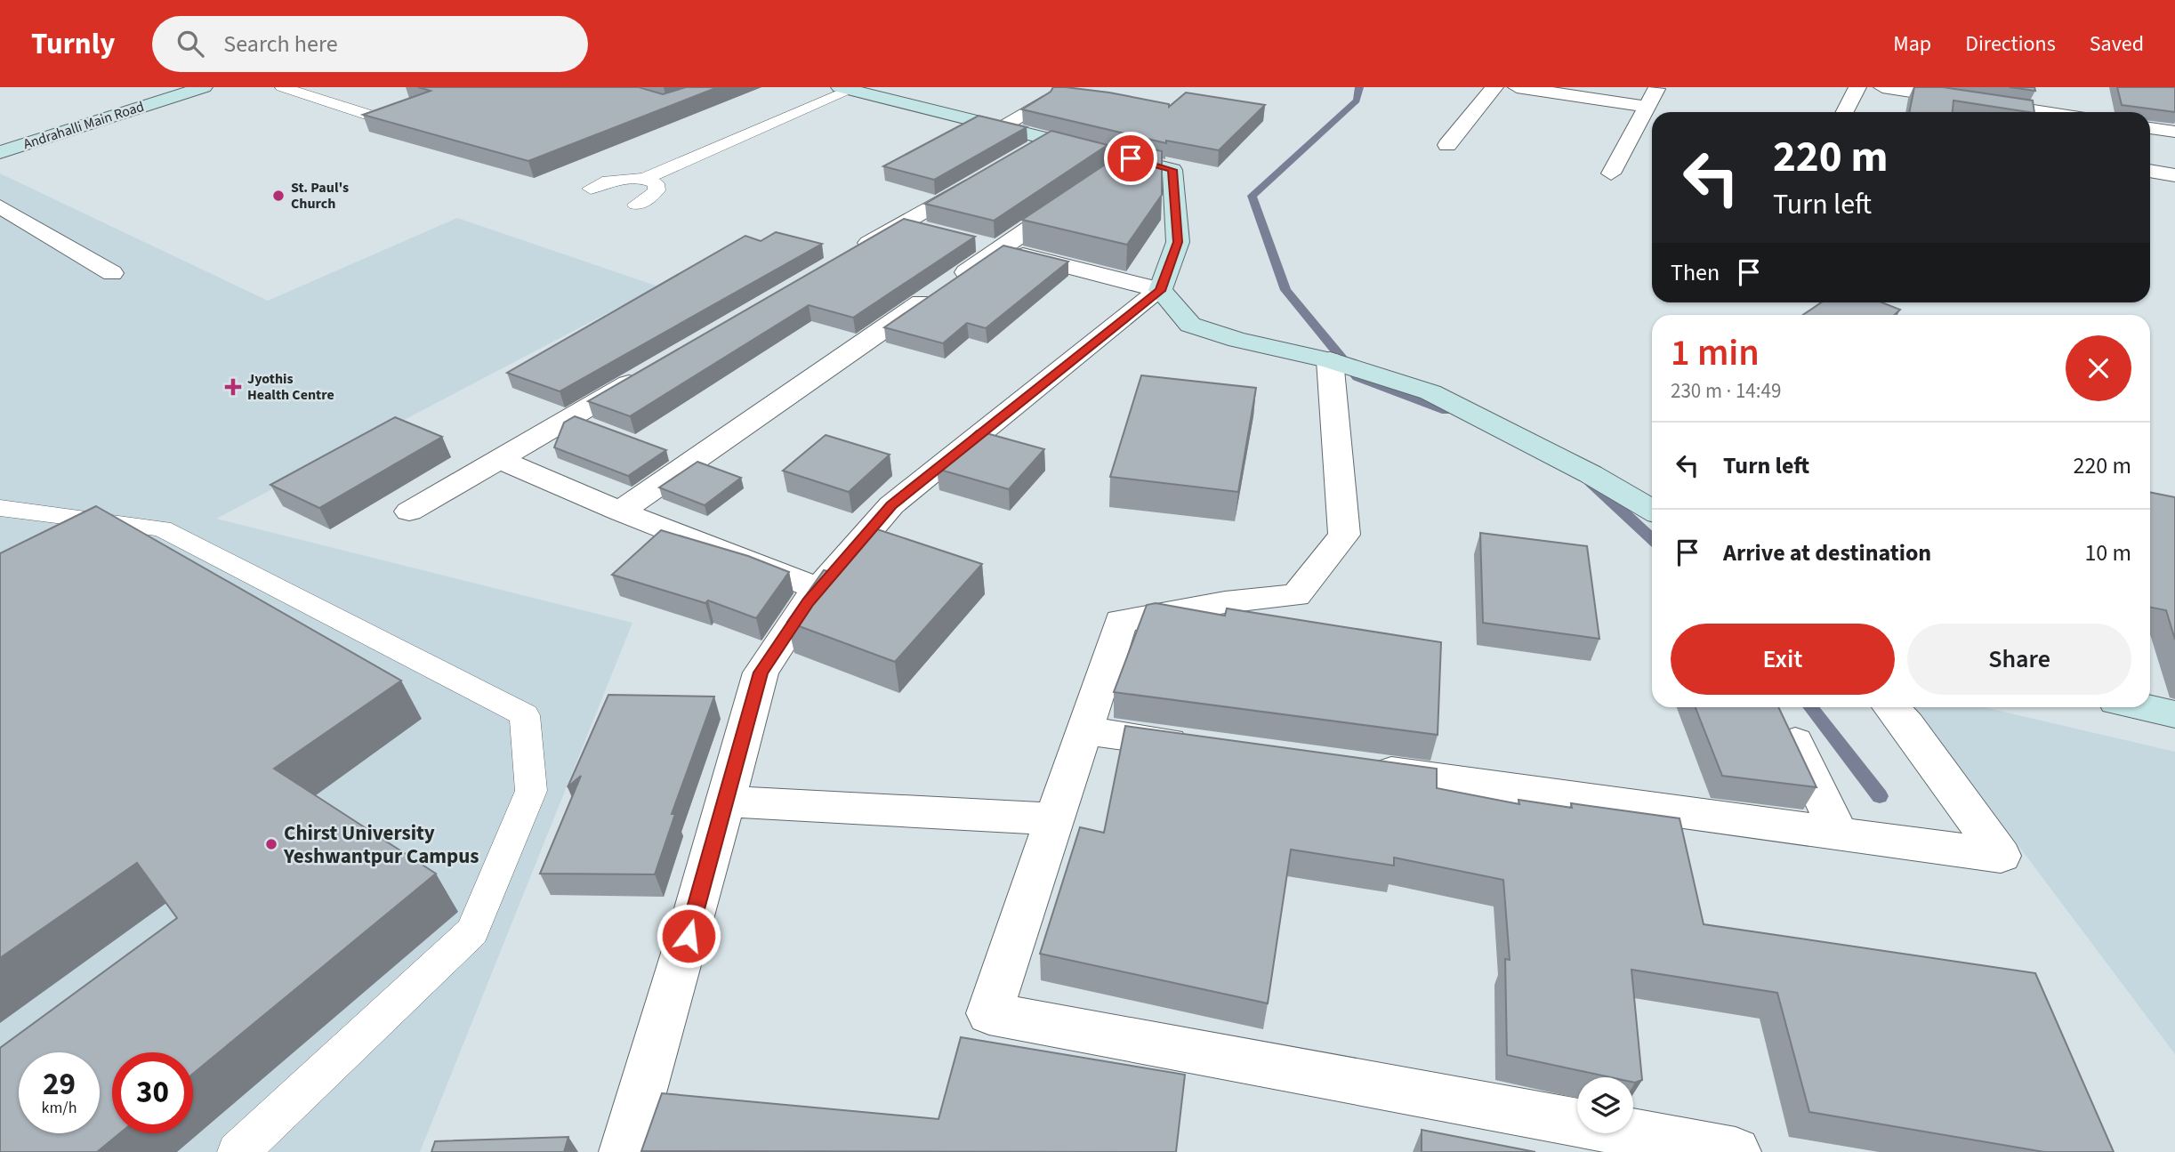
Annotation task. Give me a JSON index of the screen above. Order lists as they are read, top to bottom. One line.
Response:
{"streets":{"street":["Andrahalli Main Road"]},"places":{"other":["St. Paul's Church","Chirst University Yeshwantpur Campus"],"health":["Jyothis Health Centre"]},"page":{"header":"Turnly","search":"Search here","nav":["Map","Directions","Saved"],"turn":["220 m","Turn left"],"then":"Then","heading":["1 min","230 m · 14:49"],"list":[{"name":"Turn left","value":"220 m"},{"name":"Arrive at destination","value":"10 m"}],"buttons":["Exit","Share"],"speed":"29 km/h","limit":"30"}}
